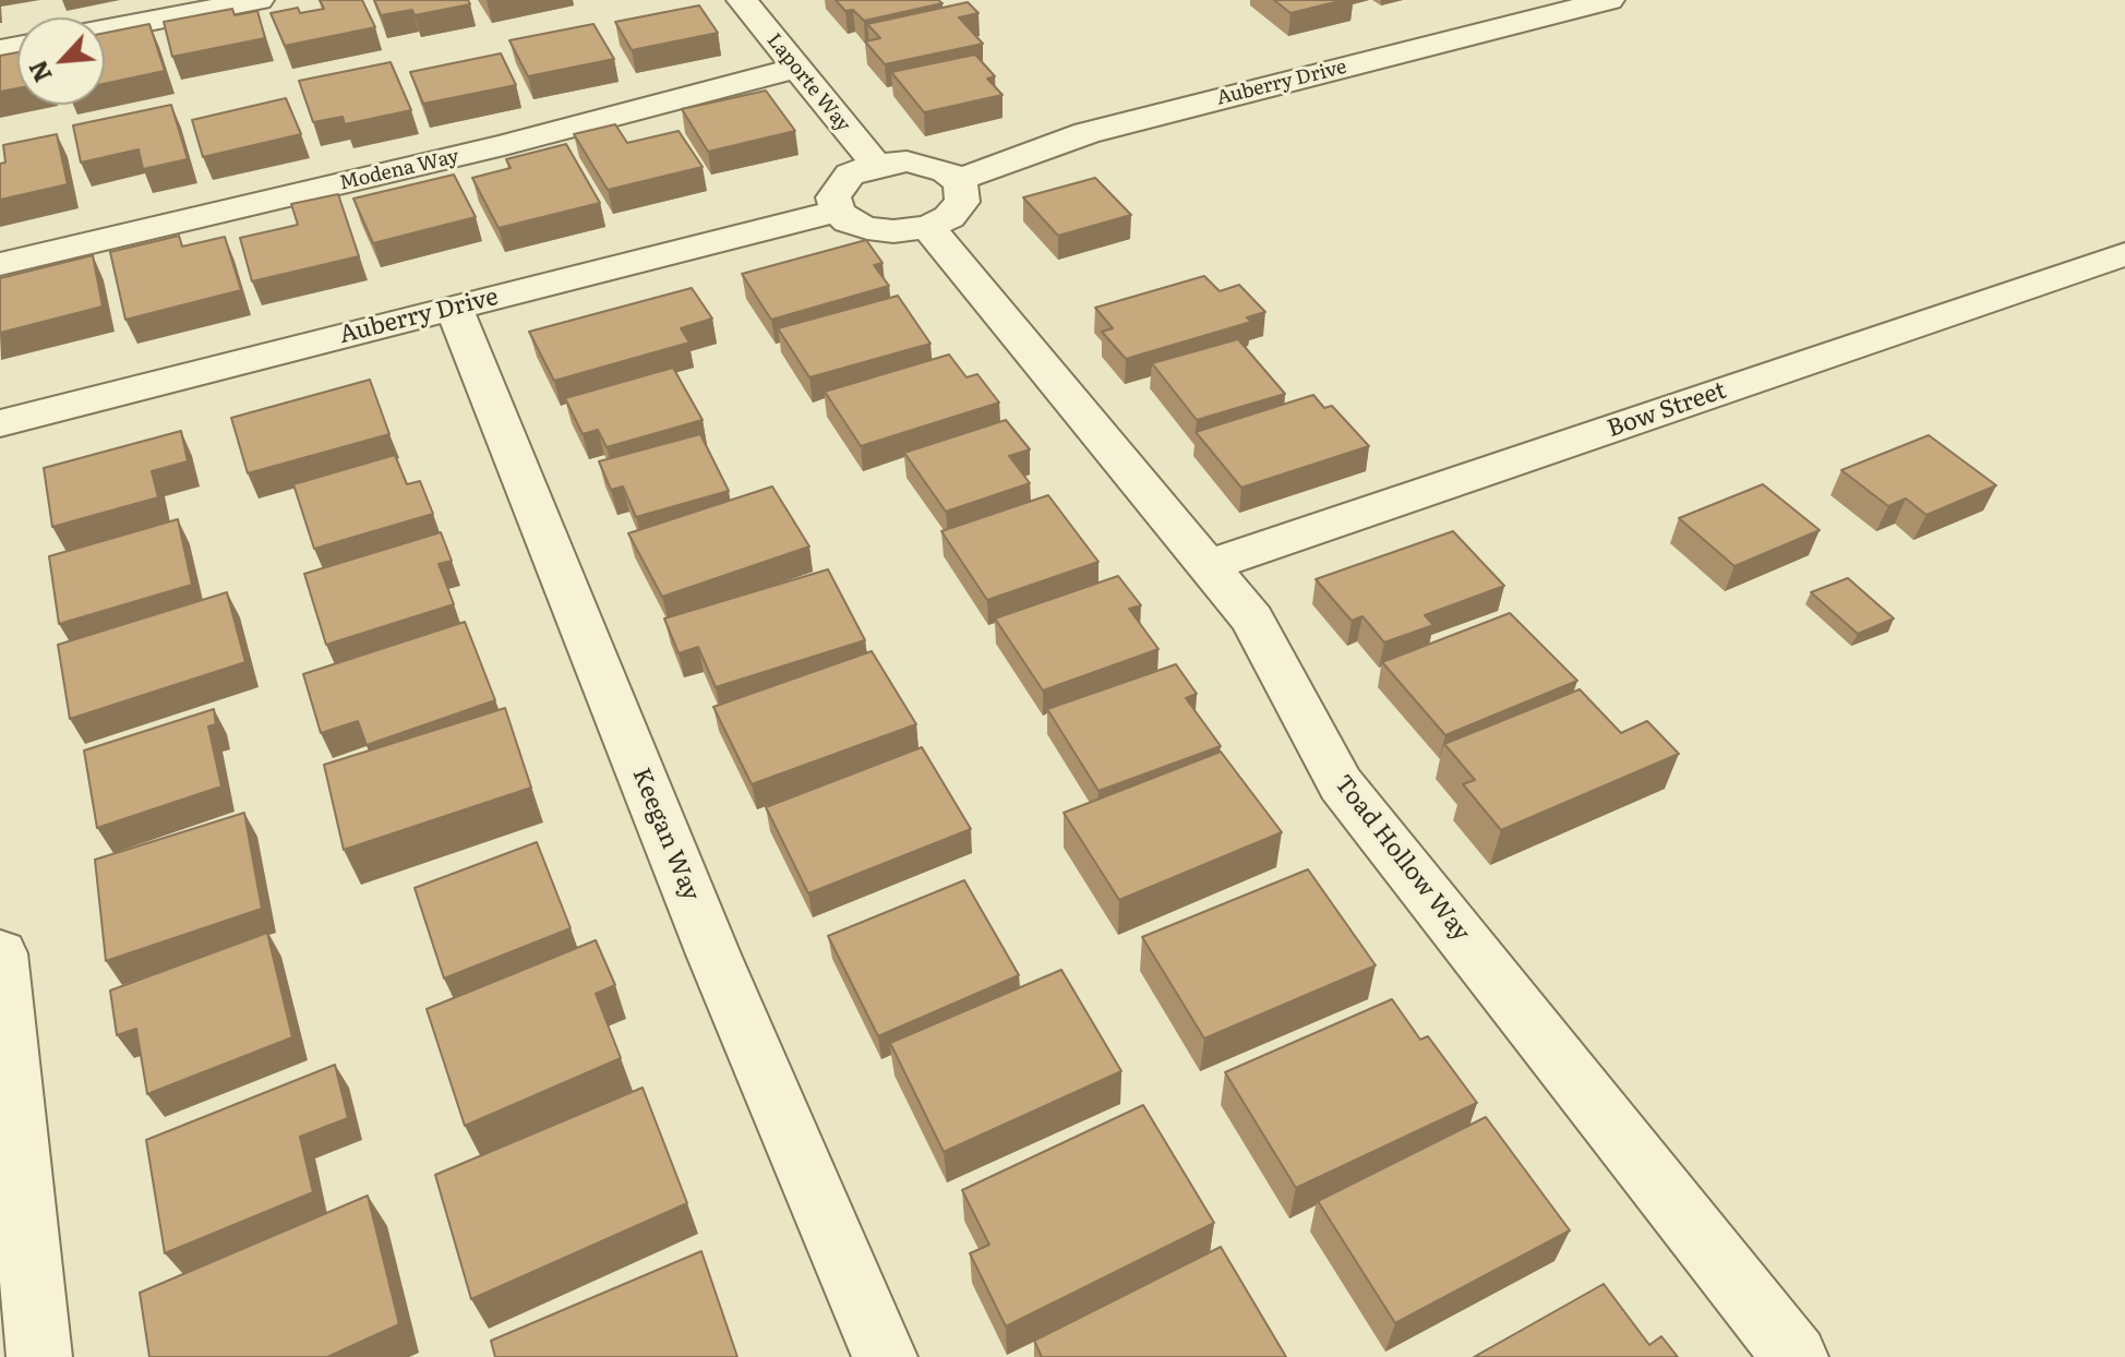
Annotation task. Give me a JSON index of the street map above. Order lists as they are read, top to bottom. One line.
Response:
{"streets":{"street":["Laporte Way","Auberry Drive","Modena Way","Bow Street","Keegan Way","Toad Hollow Way"]},"crossings":[["Laporte Way","Modena Way"],["Auberry Drive","Keegan Way"],["Bow Street","Toad Hollow Way"]],"north":"bottom left"}
